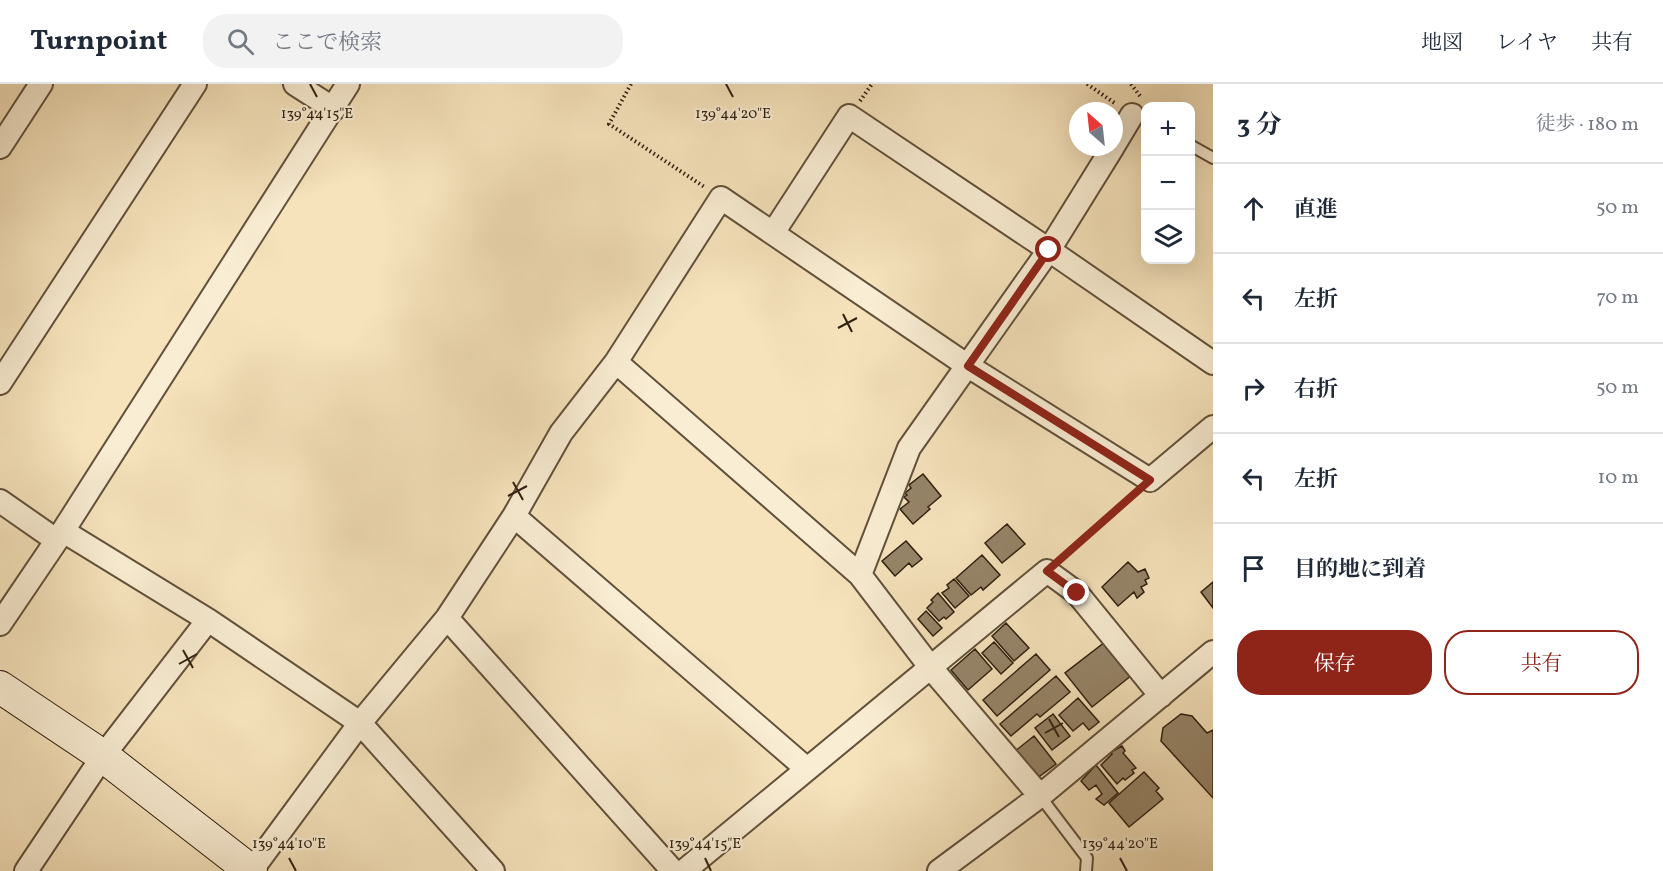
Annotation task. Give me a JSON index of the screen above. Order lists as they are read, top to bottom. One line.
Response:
{"north":"top left","page":{"header":"Turnpoint","search":"ここで検索","nav":["地図","レイヤ","共有"],"heading":["3 分","徒歩 · 180 m"],"map_buttons":["+","−"],"list":[["直進","50 m"],["左折","70 m"],["右折","50 m"],["左折","10 m"],"目的地に到着"],"buttons":["保存","共有"]},"coordinates":["139°44'15\"E","139°44'20\"E","139°44'10\"E"]}
